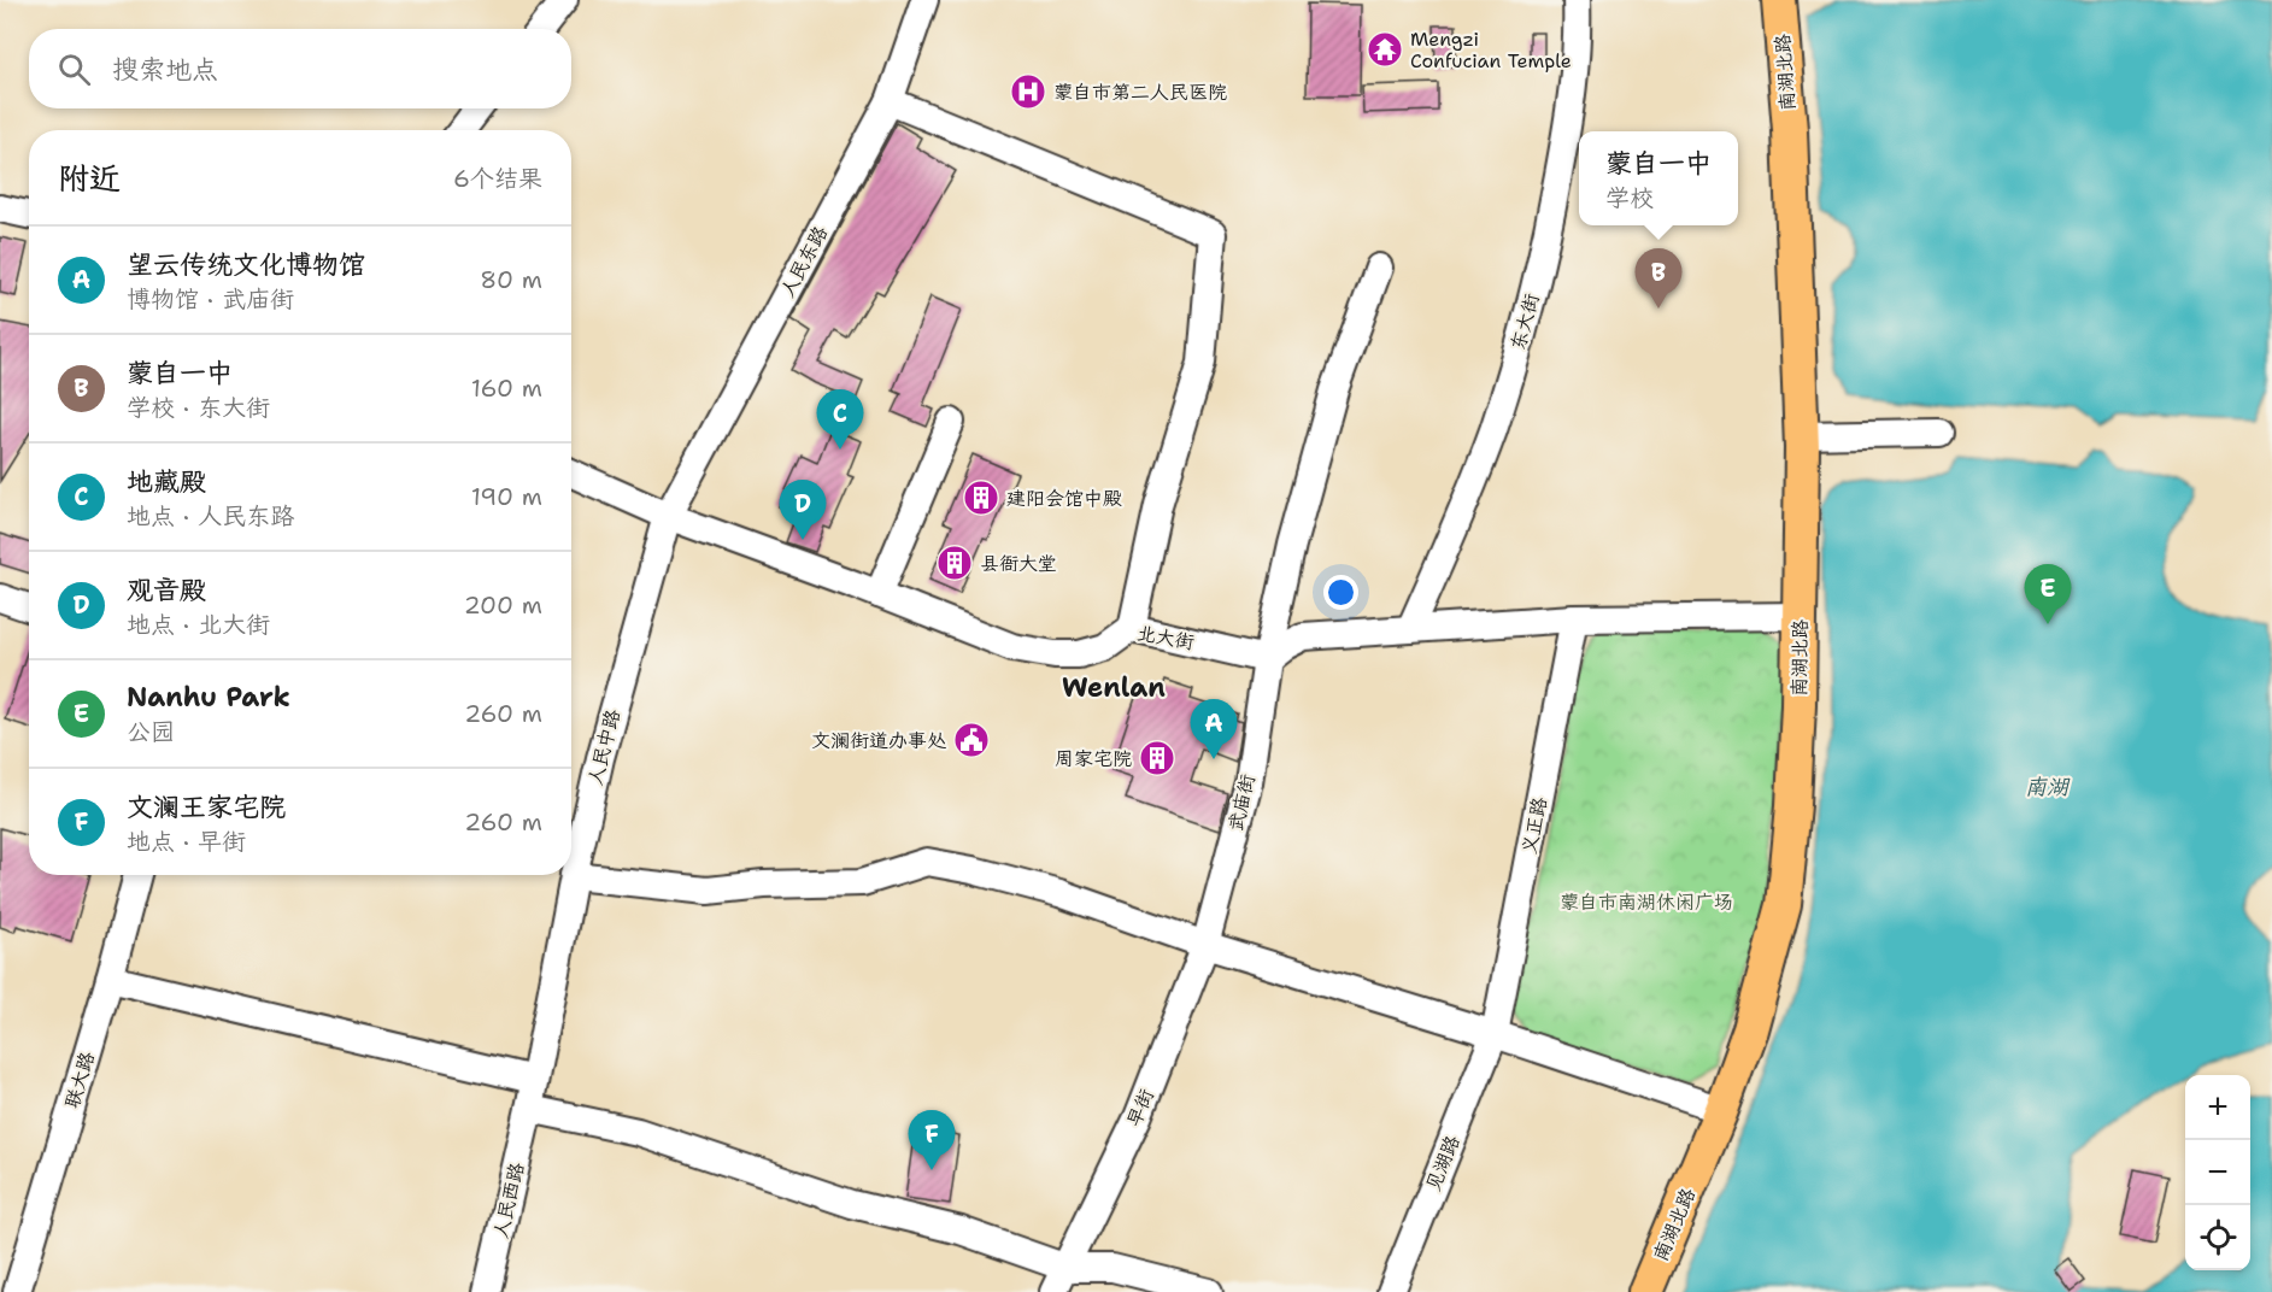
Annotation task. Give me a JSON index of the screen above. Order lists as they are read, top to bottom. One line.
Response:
{"streets":{"main road":["南湖北路"],"street":["人民东路","东大街","北大街","人民中路","武庙街","义正路","联大路","早街","见湖路","人民西路"]},"crossings":[["人民东路","北大街"],["人民东路","人民中路"],["北大街","人民中路"],["北大街","武庙街"],["人民中路","人民西路"],["武庙街","早街"],["义正路","见湖路"]],"districts":["Wenlan"],"water":["南湖"],"parks":["蒙自市南湖休闲广场"],"places":{"temple":["Mengzi Confucian Temple"],"hospital":["蒙自市第二人民医院"],"building":["建阳会馆中殿","县衙大堂","周家宅院"],"public building":["文澜街道办事处"]},"page":{"search":"搜索地点","heading":["附近","6个结果"],"popup":["蒙自一中","学校"],"list":[{"mark":"A","name":"望云传统文化博物馆","note":"博物馆 · 武庙街","value":"80 m"},{"mark":"B","name":"蒙自一中","note":"学校 · 东大街","value":"160 m"},{"mark":"C","name":"地藏殿","note":"地点 · 人民东路","value":"190 m"},{"mark":"D","name":"观音殿","note":"地点 · 北大街","value":"200 m"},{"mark":"E","name":"Nanhu Park","note":"公园","value":"260 m"},{"mark":"F","name":"文澜王家宅院","note":"地点 · 早街","value":"260 m"}],"pins":["B","C","D","E","A","F"],"map_buttons":["+","−"]}}
